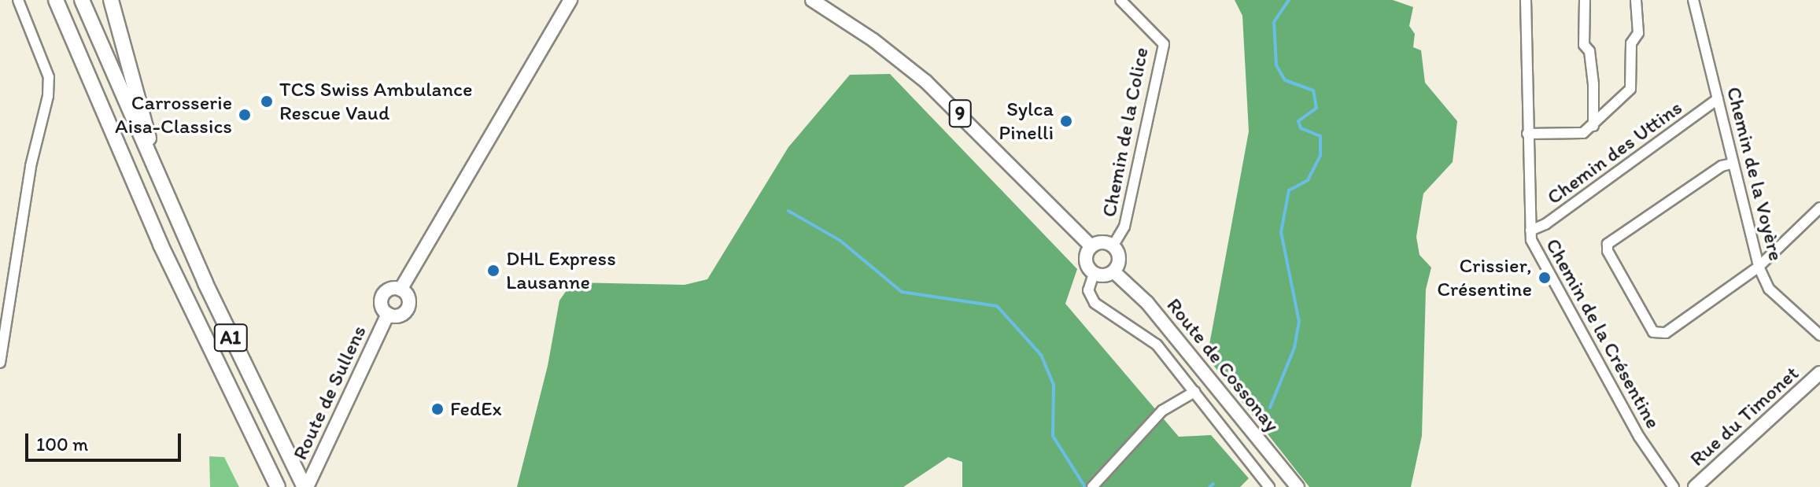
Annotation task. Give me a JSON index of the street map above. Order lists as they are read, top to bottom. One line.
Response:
{"streets":{"highway":["A1"],"main road":["9","Route de Cossonay","Route de Sullens","Rue du Timonet"],"street":["Chemin de la Colice","Chemin des Uttins","Chemin de la Voyère","Chemin de la Crésentine"]},"crossings":[["9","Chemin de la Colice"],["9","Route de Cossonay"],["Chemin de la Colice","Route de Cossonay"],["Chemin des Uttins","Chemin de la Voyère"],["Chemin des Uttins","Chemin de la Crésentine"],["A1","Route de Sullens"]],"places":["TCS Swiss Ambulance Rescue Vaud","Carrosserie Aisa-Classics","Sylca Pinelli","DHL Express Lausanne","Crissier, Crésentine","FedEx"],"scale_bar":"100 m"}
